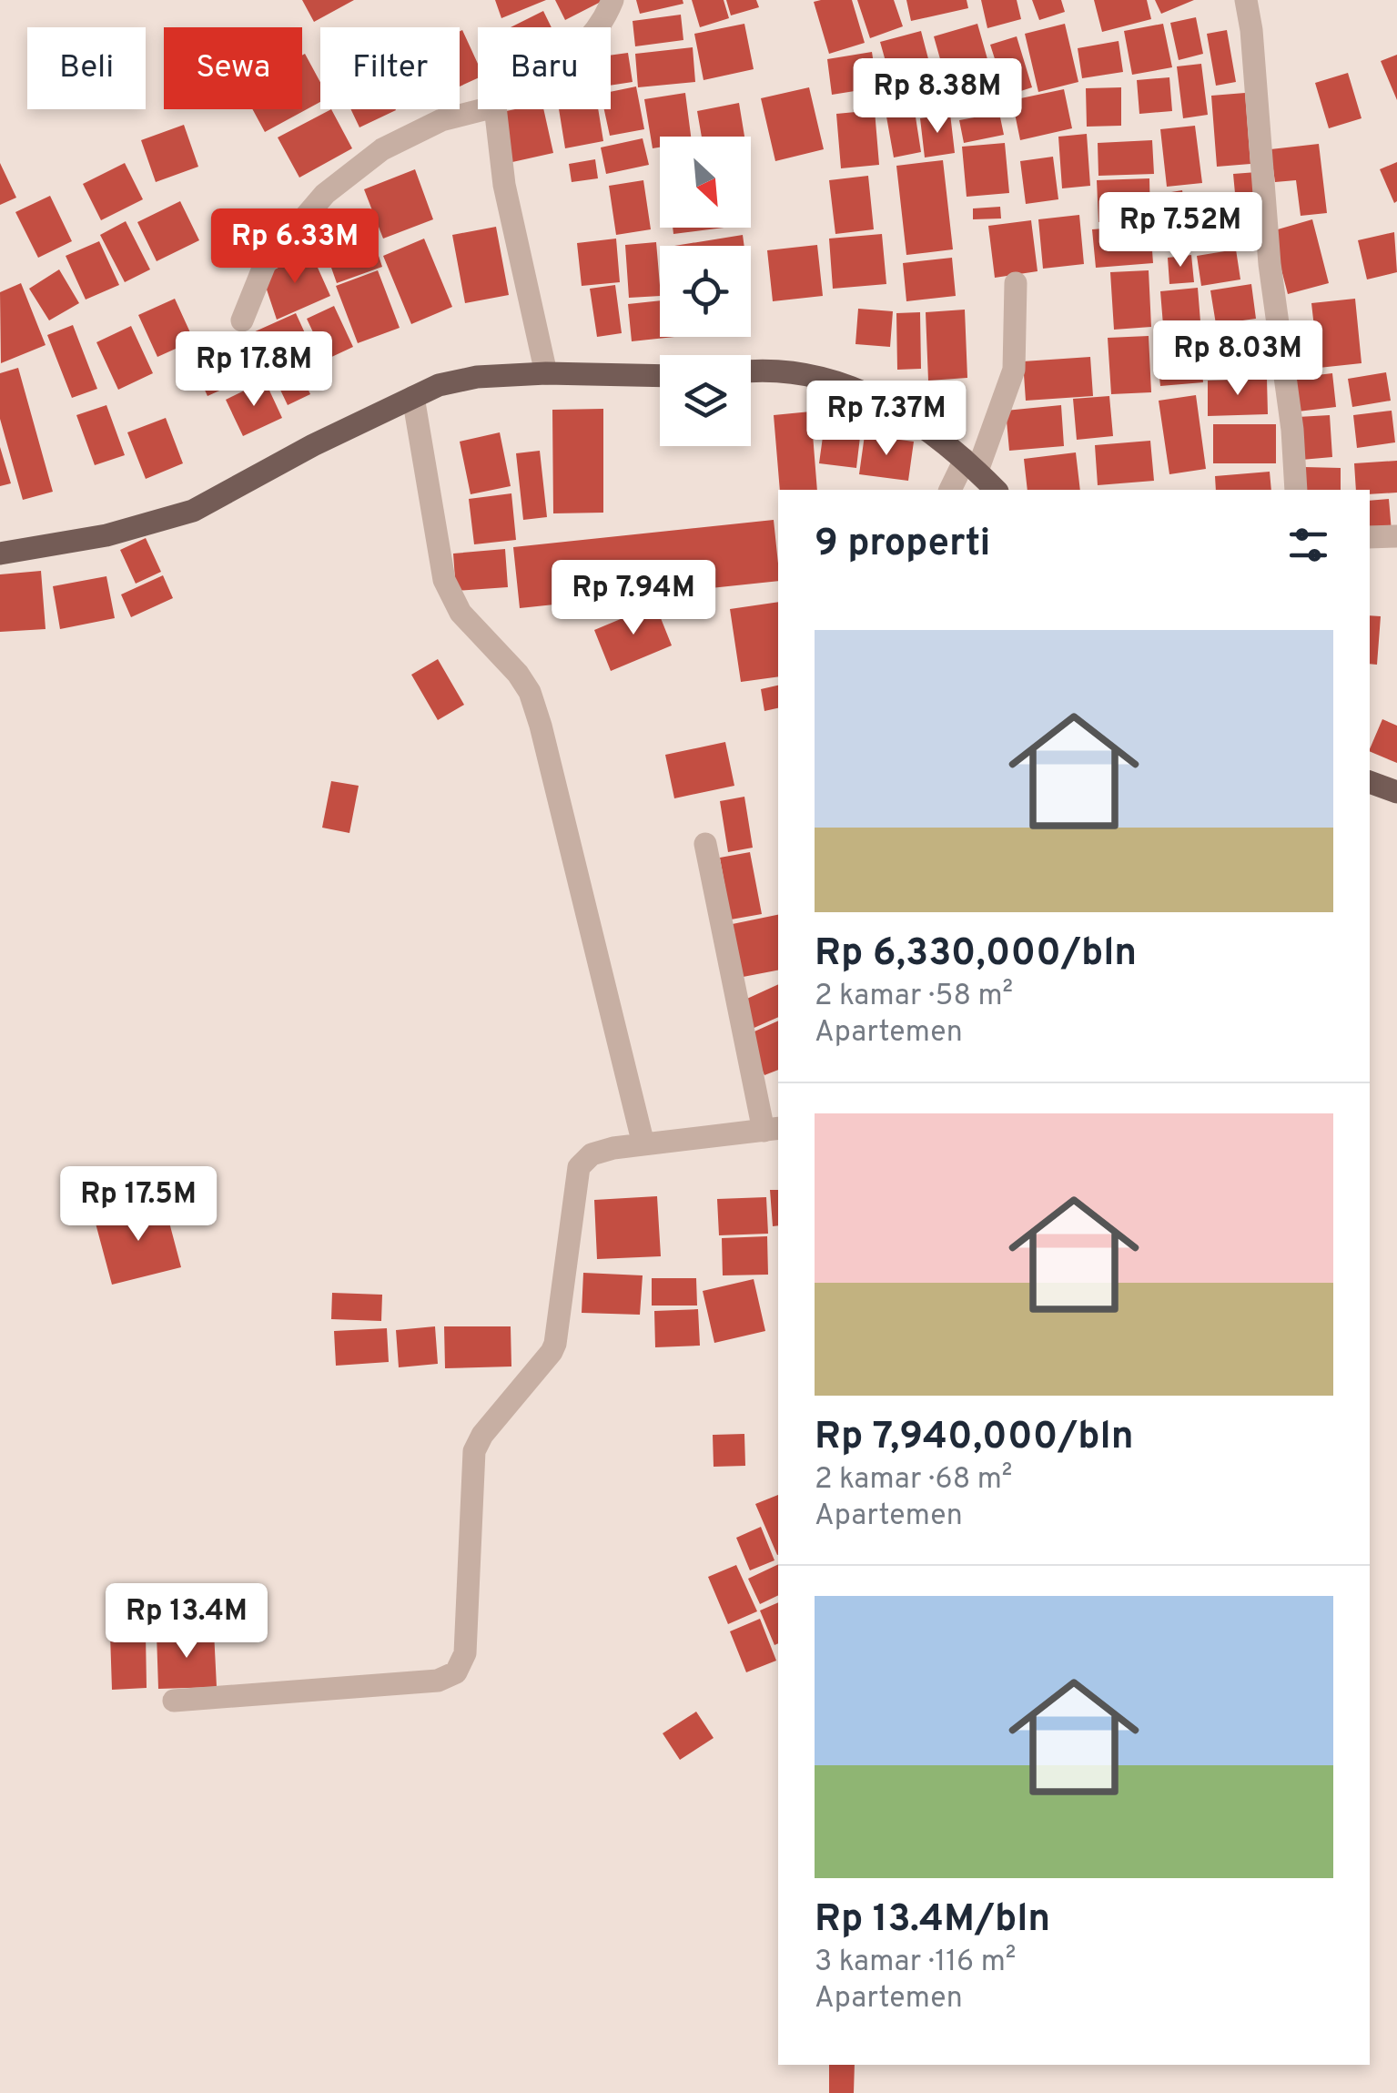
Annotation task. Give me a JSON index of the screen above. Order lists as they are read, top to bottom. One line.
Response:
{"north":"bottom right","page":{"chip":["Beli","Sewa","Filter","Baru"],"price":["Rp 8.38M","Rp 7.52M","Rp 6.33M","Rp 8.03M","Rp 17.8M","Rp 7.37M","Rp 7.94M","Rp 17.5M","Rp 13.4M"],"heading":"9 properti","list":[{"name":"Rp 6,330,000/bln","note":"2 kamar · 58 m² · Apartemen"},{"name":"Rp 7,940,000/bln","note":"2 kamar · 68 m² · Apartemen"},{"name":"Rp 13.4M/bln","note":"3 kamar · 116 m² · Apartemen"}]}}
